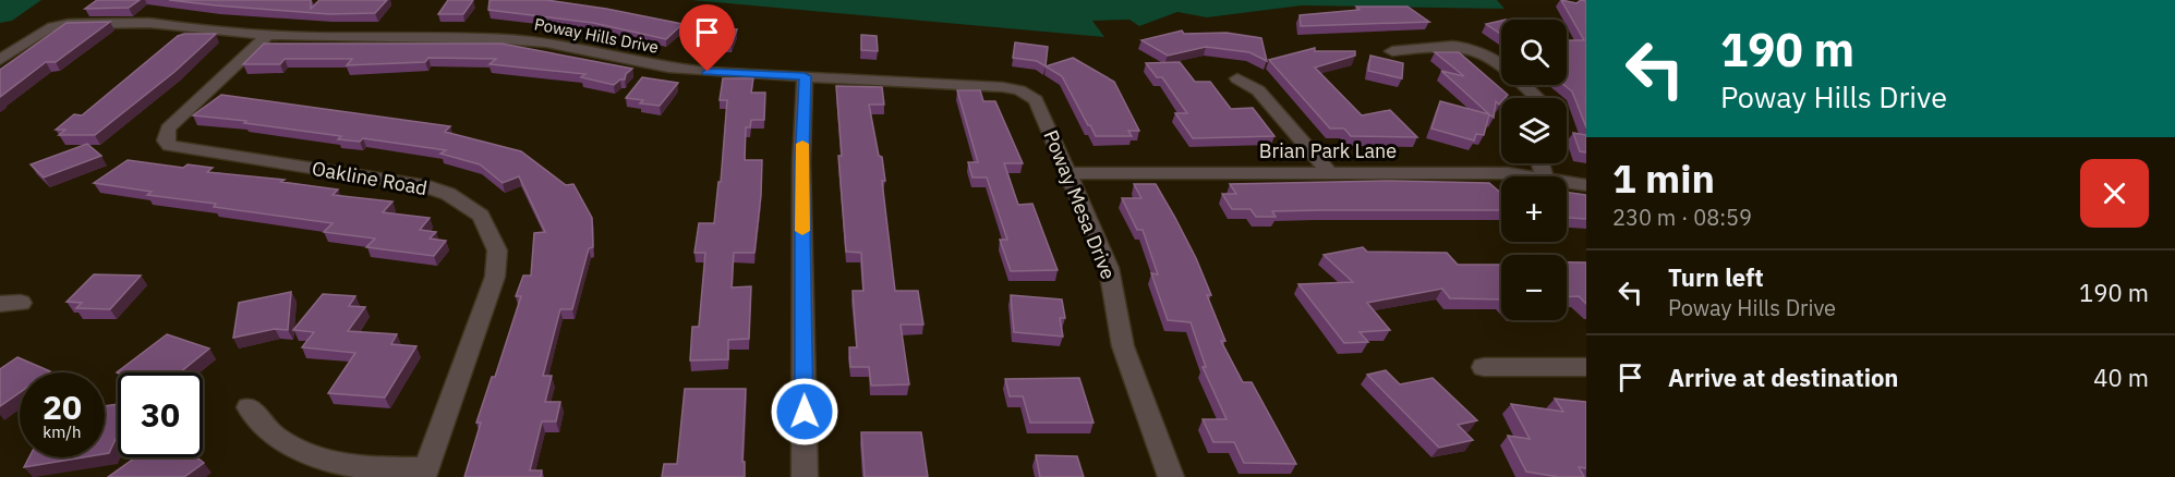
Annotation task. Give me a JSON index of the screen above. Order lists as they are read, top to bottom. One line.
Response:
{"streets":{"street":["Poway Hills Drive","Brian Park Lane","Oakline Road","Poway Mesa Drive"]},"crossings":[["Poway Hills Drive","Oakline Road"],["Poway Hills Drive","Poway Mesa Drive"],["Brian Park Lane","Poway Mesa Drive"]],"page":{"turn":["190 m","Poway Hills Drive"],"map_buttons":["+","−"],"heading":["1 min","230 m · 08:59"],"list":[{"name":"Turn left","note":"Poway Hills Drive","value":"190 m"},{"name":"Arrive at destination","value":"40 m"}],"speed":"20 km/h","limit":"30"}}
